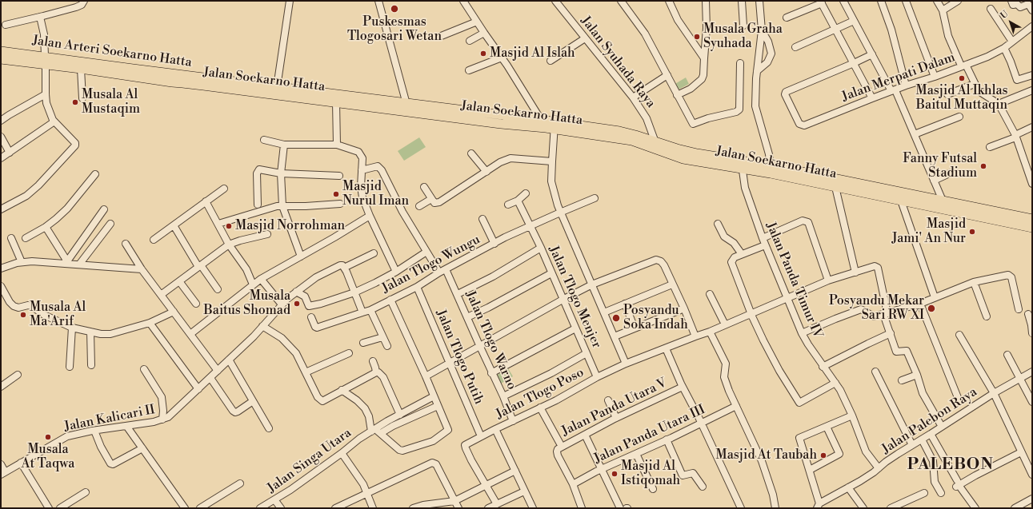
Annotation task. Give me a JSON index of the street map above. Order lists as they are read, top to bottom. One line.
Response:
{"streets":{"main road":["Jalan Arteri Soekarno Hatta","Jalan Soekarno Hatta"],"street":["Jalan Syuhada Raya","Jalan Merpati Dalam","Jalan Tlogo Wungu","Jalan Panda Timur IV","Jalan Tlogo Menjer","Jalan Tlogo Warno","Jalan Tlogo Putih","Jalan Tlogo Poso","Jalan Panda Utara V","Jalan Kalicari II","Jalan Palebon Raya","Jalan Panda Utara III","Jalan Singa Utara"]},"crossings":[["Jalan Arteri Soekarno Hatta","Jalan Syuhada Raya"],["Jalan Arteri Soekarno Hatta","Jalan Soekarno Hatta"],["Jalan Arteri Soekarno Hatta","Jalan Panda Timur IV"],["Jalan Soekarno Hatta","Jalan Panda Timur IV"],["Jalan Tlogo Wungu","Jalan Tlogo Menjer"],["Jalan Tlogo Wungu","Jalan Tlogo Warno"],["Jalan Tlogo Wungu","Jalan Tlogo Putih"],["Jalan Panda Timur IV","Jalan Tlogo Poso"],["Jalan Panda Timur IV","Jalan Palebon Raya"],["Jalan Tlogo Menjer","Jalan Tlogo Poso"],["Jalan Tlogo Warno","Jalan Tlogo Poso"],["Jalan Tlogo Putih","Jalan Tlogo Poso"]],"districts":["PALEBON"],"places":["Puskesmas Tlogosari Wetan","Musala Graha Syuhada","Masjid Al Islah","Masjid Al Ikhlas Baitul Muttaqin","Musala Al Mustaqim","Fanny Futsal Stadium","Masjid Nurul Iman","Masjid Norrohman","Masjid Jami' An Nur","Musala Baitus Shomad","Posyandu Mekar Sari RW XI","Musala Al Ma'Arif","Posyandu Soka Indah","Musala At Taqwa","Masjid At Taubah","Masjid Al Istiqomah"],"north":"top left"}
